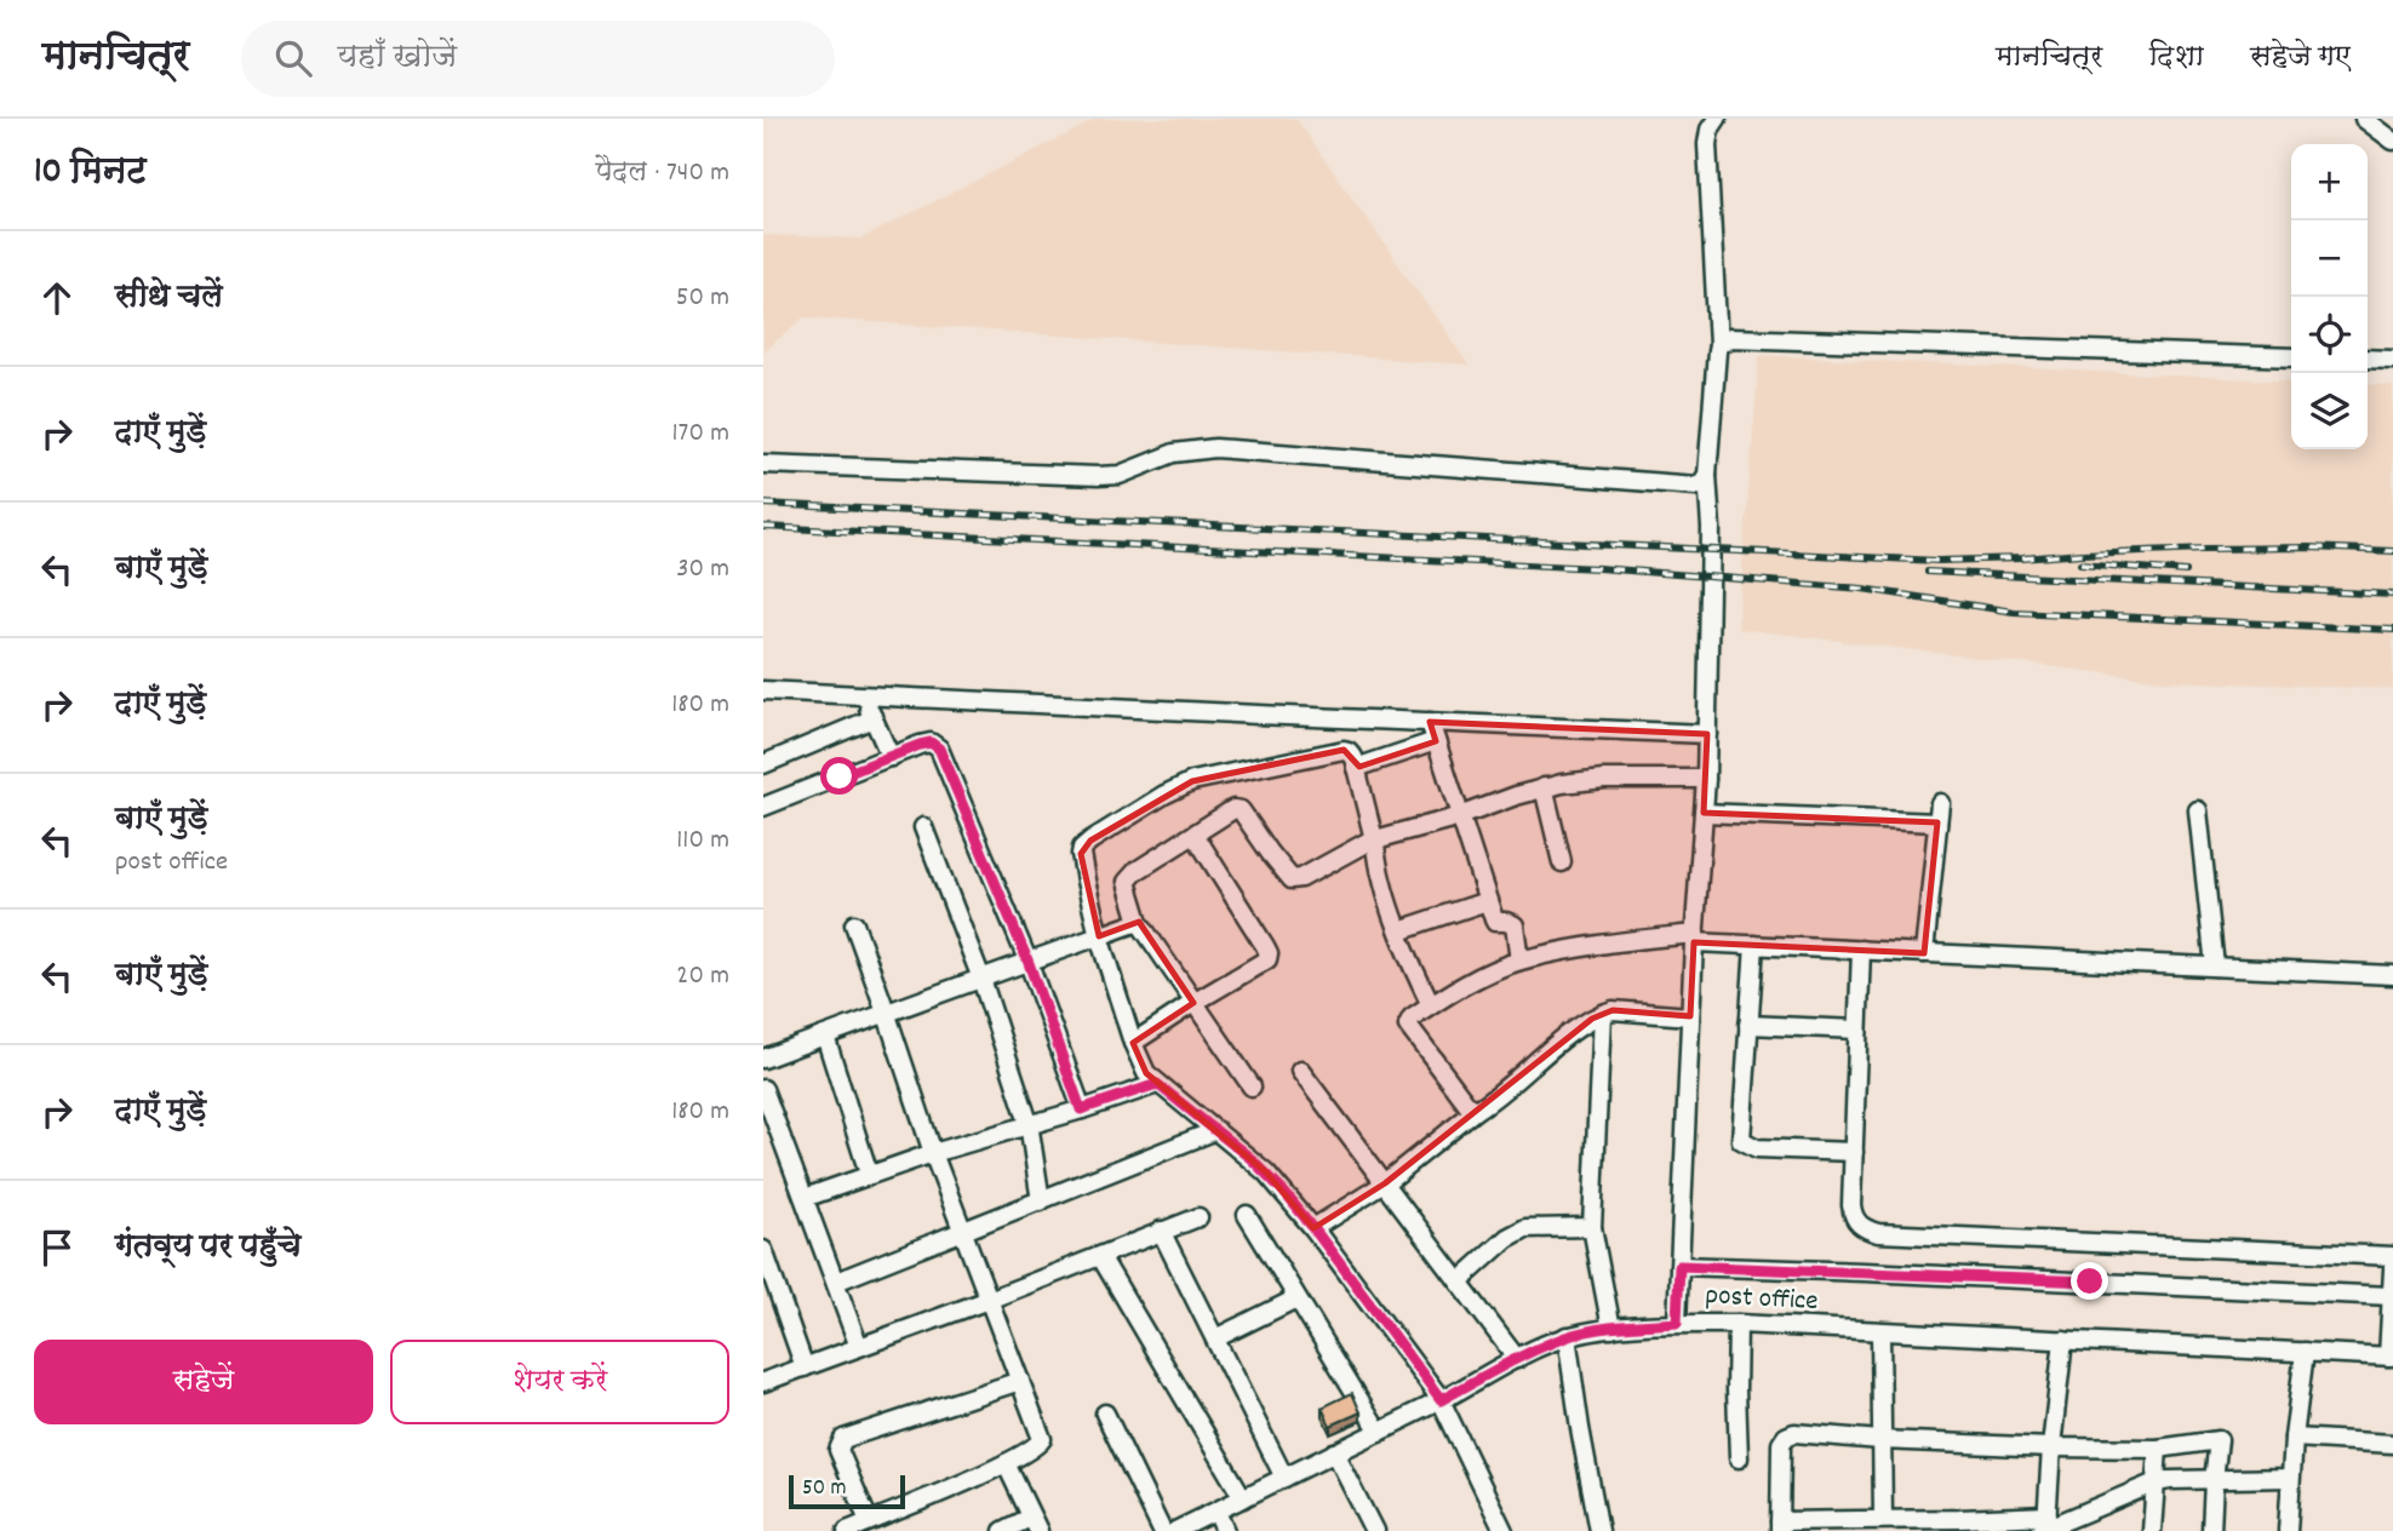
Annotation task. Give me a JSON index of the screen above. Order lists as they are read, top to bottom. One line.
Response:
{"streets":{"street":["post office"]},"scale_bar":"50 m","page":{"header":"मानचित्र","search":"यहाँ खोजें","nav":["मानचित्र","दिशा","सहेजे गए"],"heading":["10 मिनट","पैदल · 740 m"],"map_buttons":["+","−"],"list":[["सीधे चलें","50 m"],["दाएँ मुड़ें","170 m"],["बाएँ मुड़ें","30 m"],["दाएँ मुड़ें","180 m"],["बाएँ मुड़ें","post office","110 m"],["बाएँ मुड़ें","20 m"],["दाएँ मुड़ें","180 m"],"गंतव्य पर पहुँचे"],"buttons":["सहेजें","शेयर करें"],"scale":"50 m"}}
